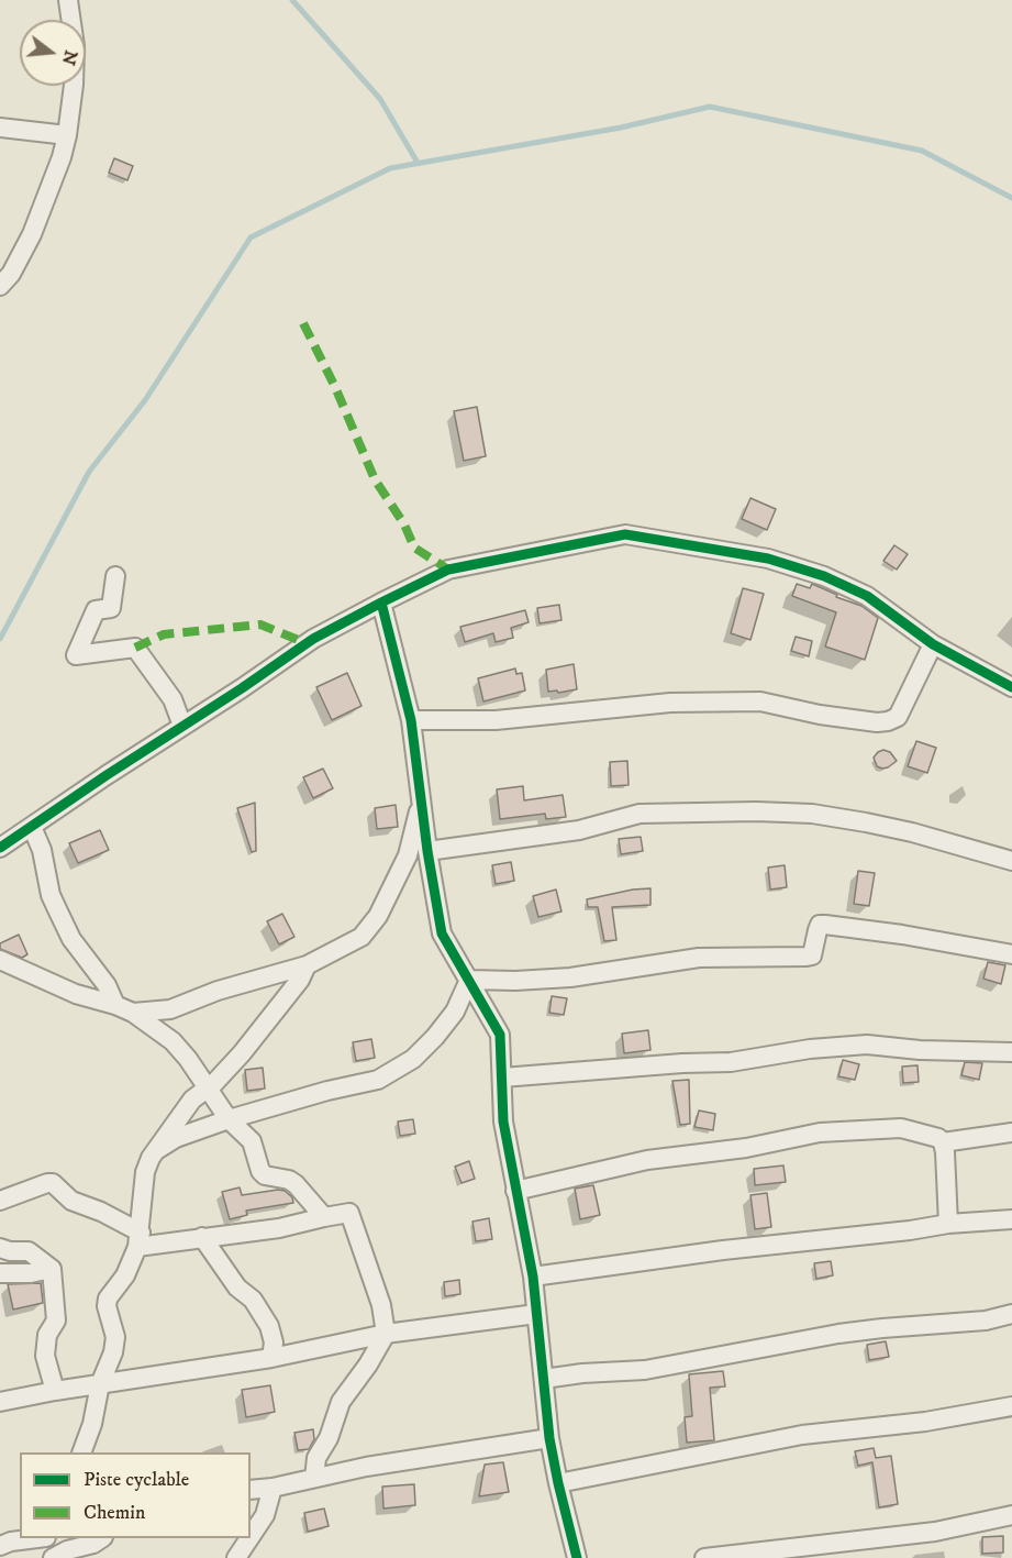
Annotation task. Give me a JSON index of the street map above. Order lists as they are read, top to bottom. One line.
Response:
{"legend":["Piste cyclable","Chemin"],"north":"right"}
